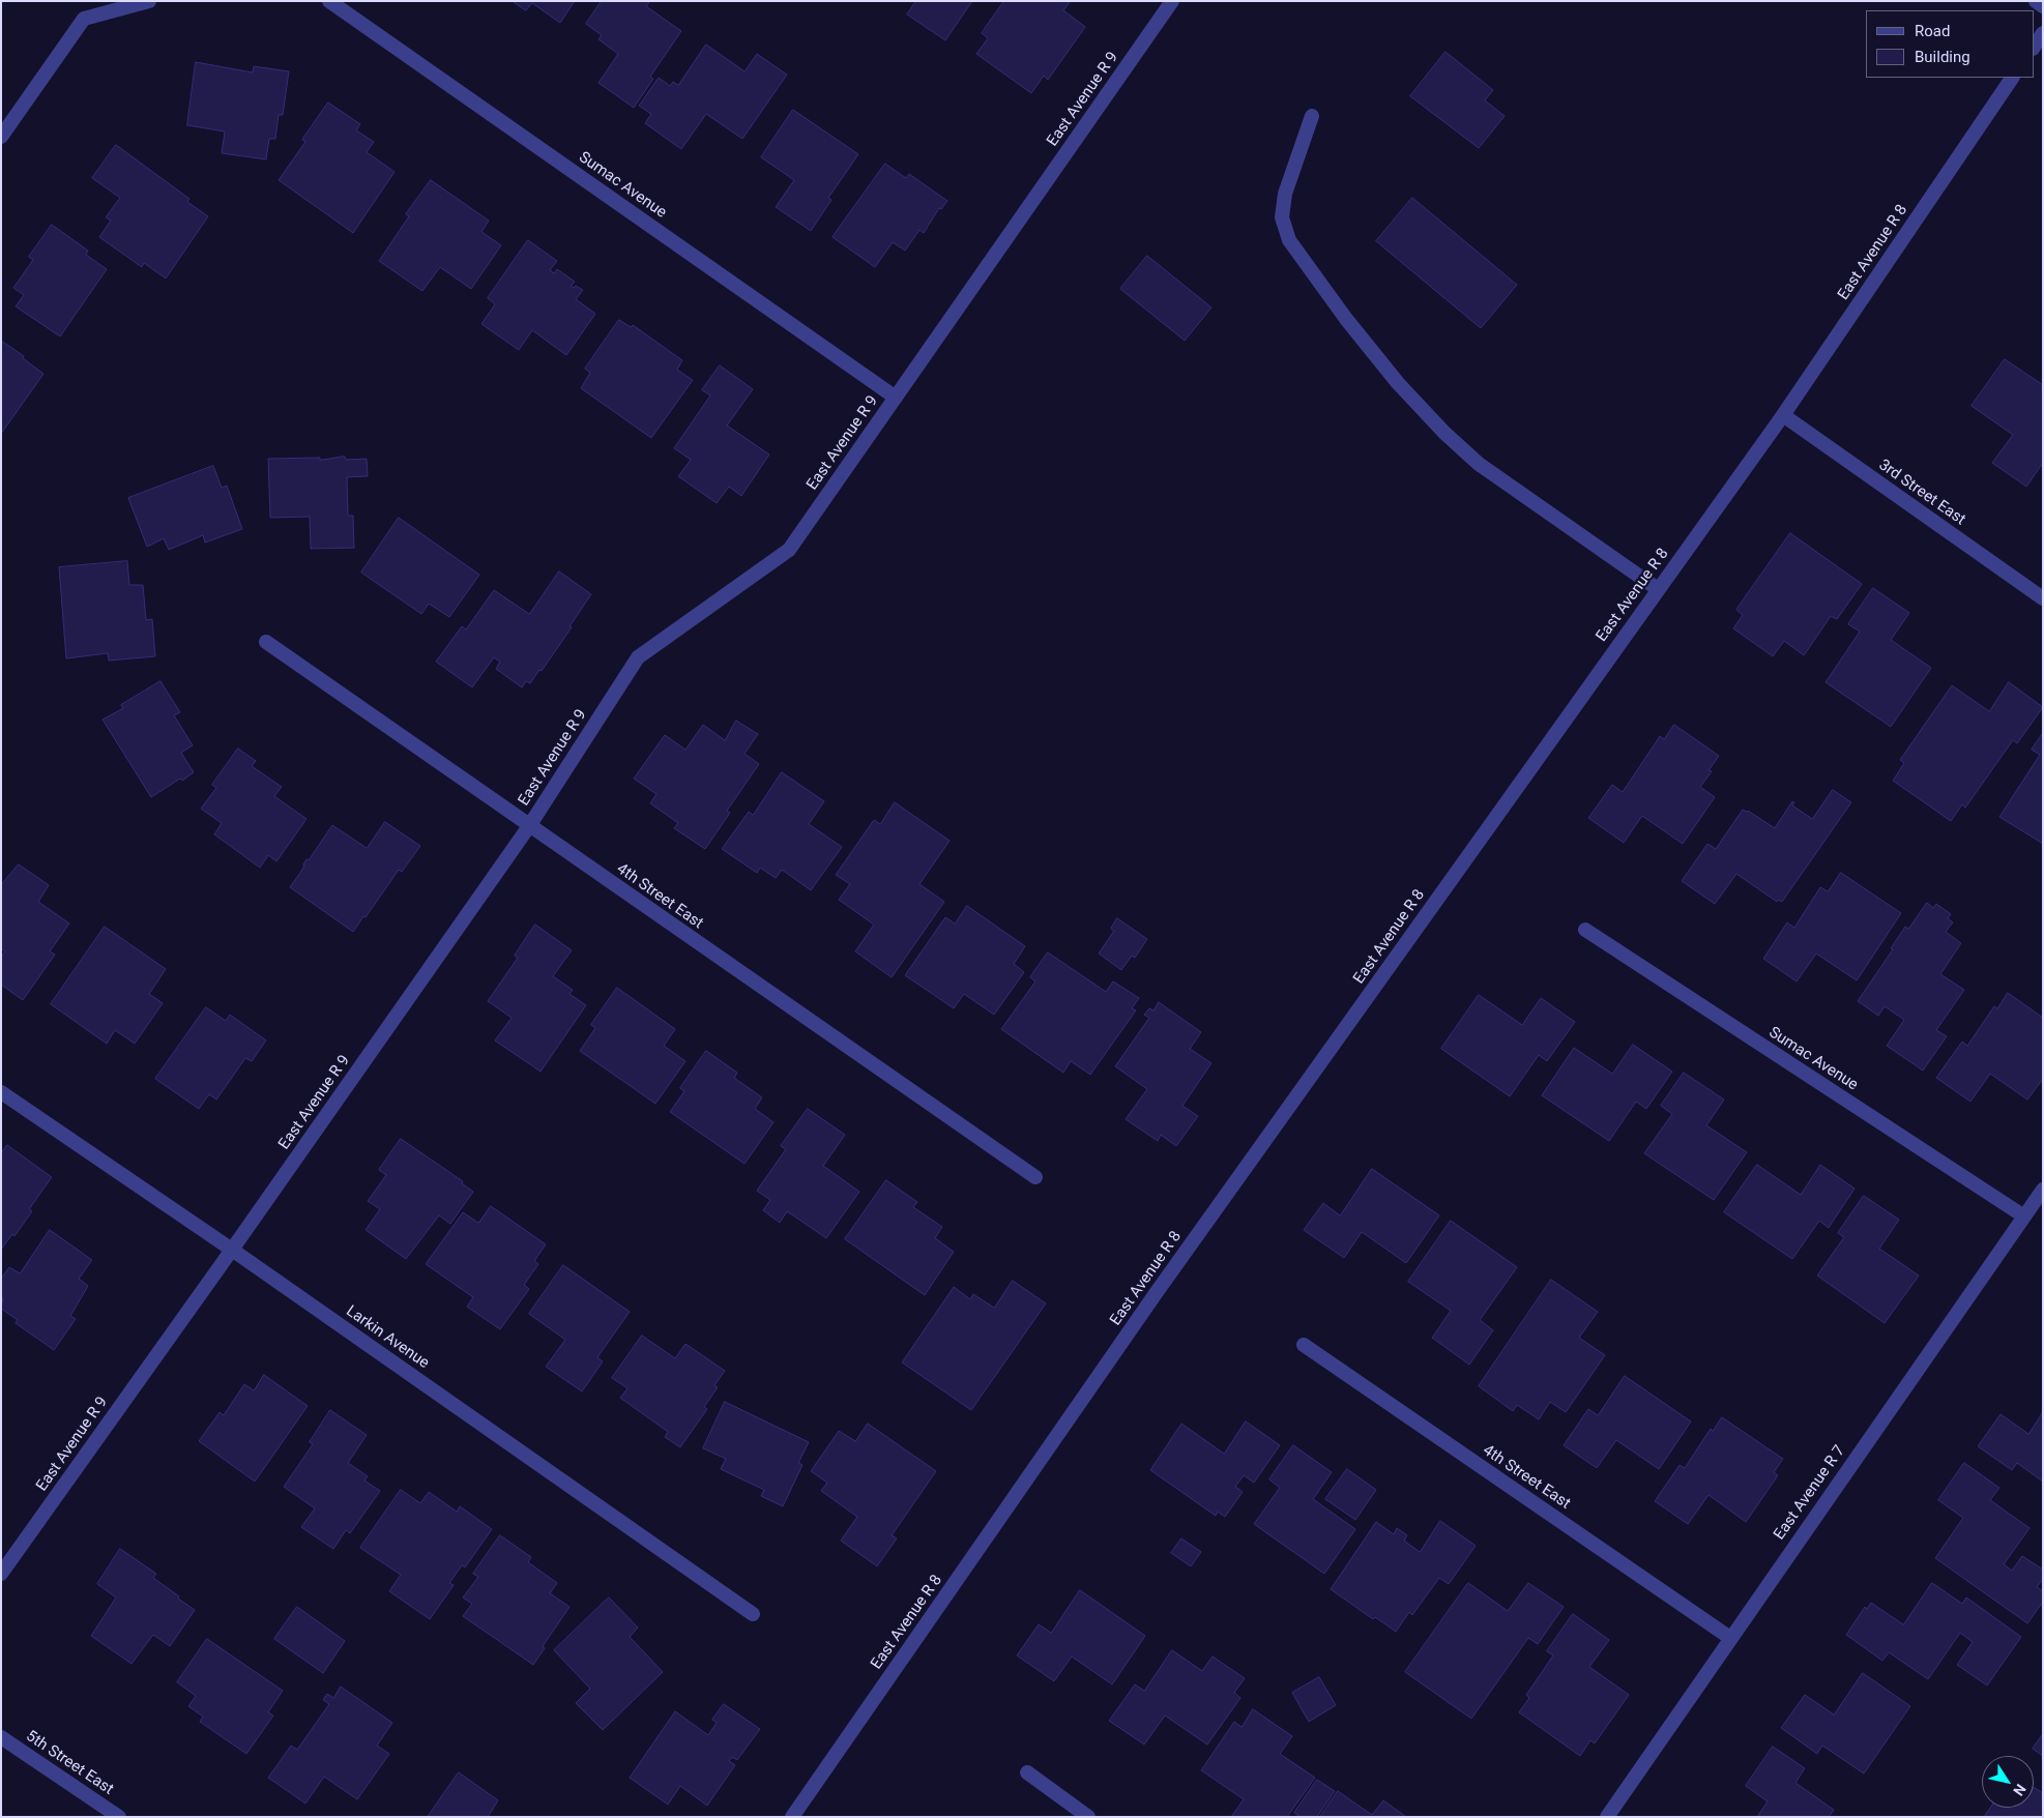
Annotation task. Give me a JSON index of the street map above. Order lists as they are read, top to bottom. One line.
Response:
{"streets":{"street":["East Avenue R 9","Sumac Avenue","East Avenue R 8","3rd Street East","4th Street East","Larkin Avenue","East Avenue R 7","5th Street East"]},"crossings":[["East Avenue R 9","Sumac Avenue"],["East Avenue R 9","4th Street East"],["East Avenue R 9","Larkin Avenue"],["Sumac Avenue","East Avenue R 7"],["East Avenue R 8","3rd Street East"],["4th Street East","East Avenue R 7"]],"legend":["Road","Building"],"north":"bottom right"}
